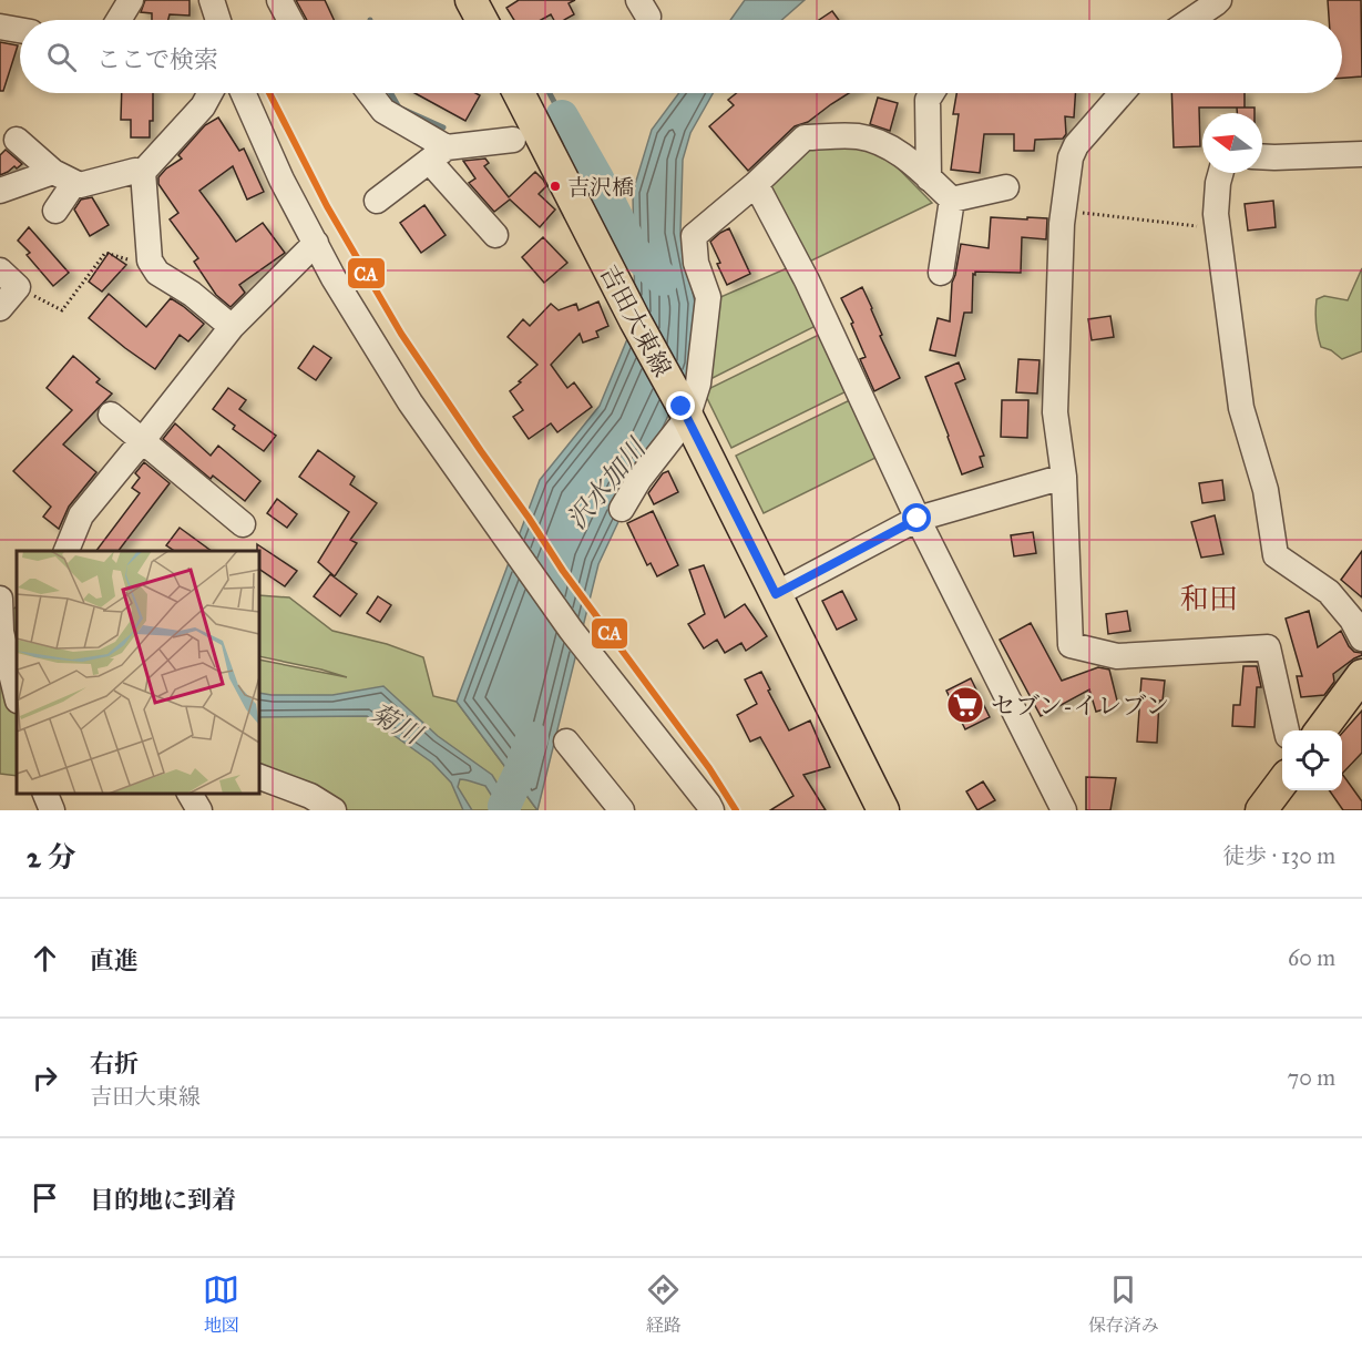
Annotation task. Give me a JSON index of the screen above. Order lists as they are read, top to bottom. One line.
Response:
{"streets":{"main road":["吉田大東線"]},"districts":["和田"],"water":["沢水加川","菊川"],"places":{"other":["吉沢橋"],"supermarket":["セブン-イレブン"]},"lines":["transit line CA"],"north":"left","page":{"search":"ここで検索","heading":["2 分","徒歩 · 130 m"],"list":[["直進","60 m"],["右折","吉田大東線","70 m"],"目的地に到着"],"nav":["地図","経路","保存済み"]}}
